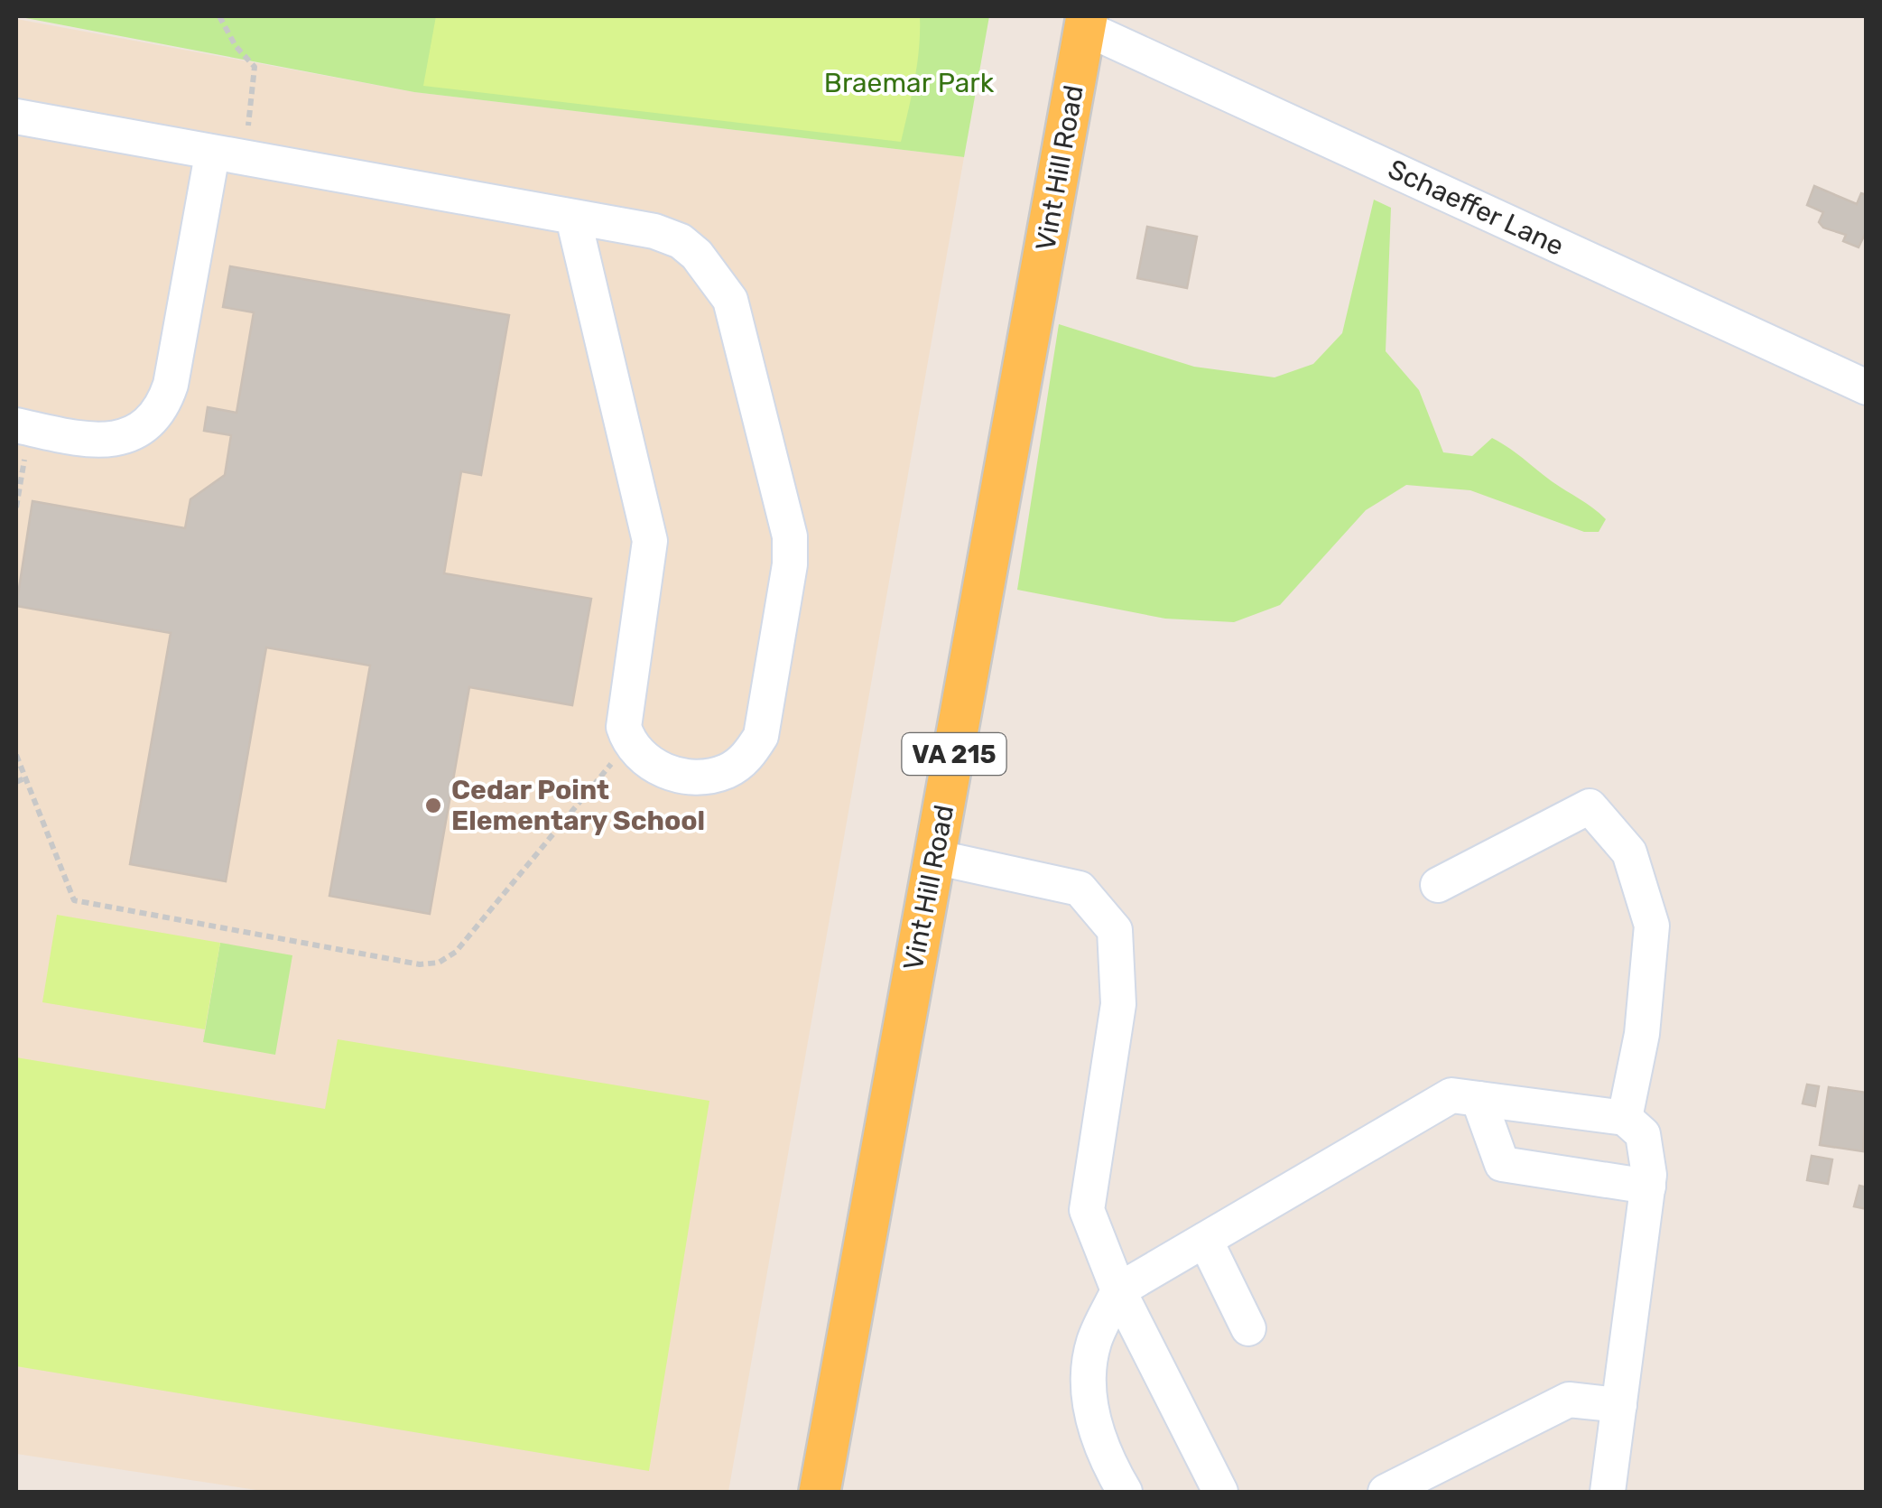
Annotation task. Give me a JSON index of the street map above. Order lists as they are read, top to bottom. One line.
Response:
{"streets":{"main road":["Vint Hill Road","VA 215"],"street":["Schaeffer Lane"]},"crossings":[["Vint Hill Road","Schaeffer Lane"]],"parks":["Braemar Park"],"places":["Cedar Point Elementary School"]}
